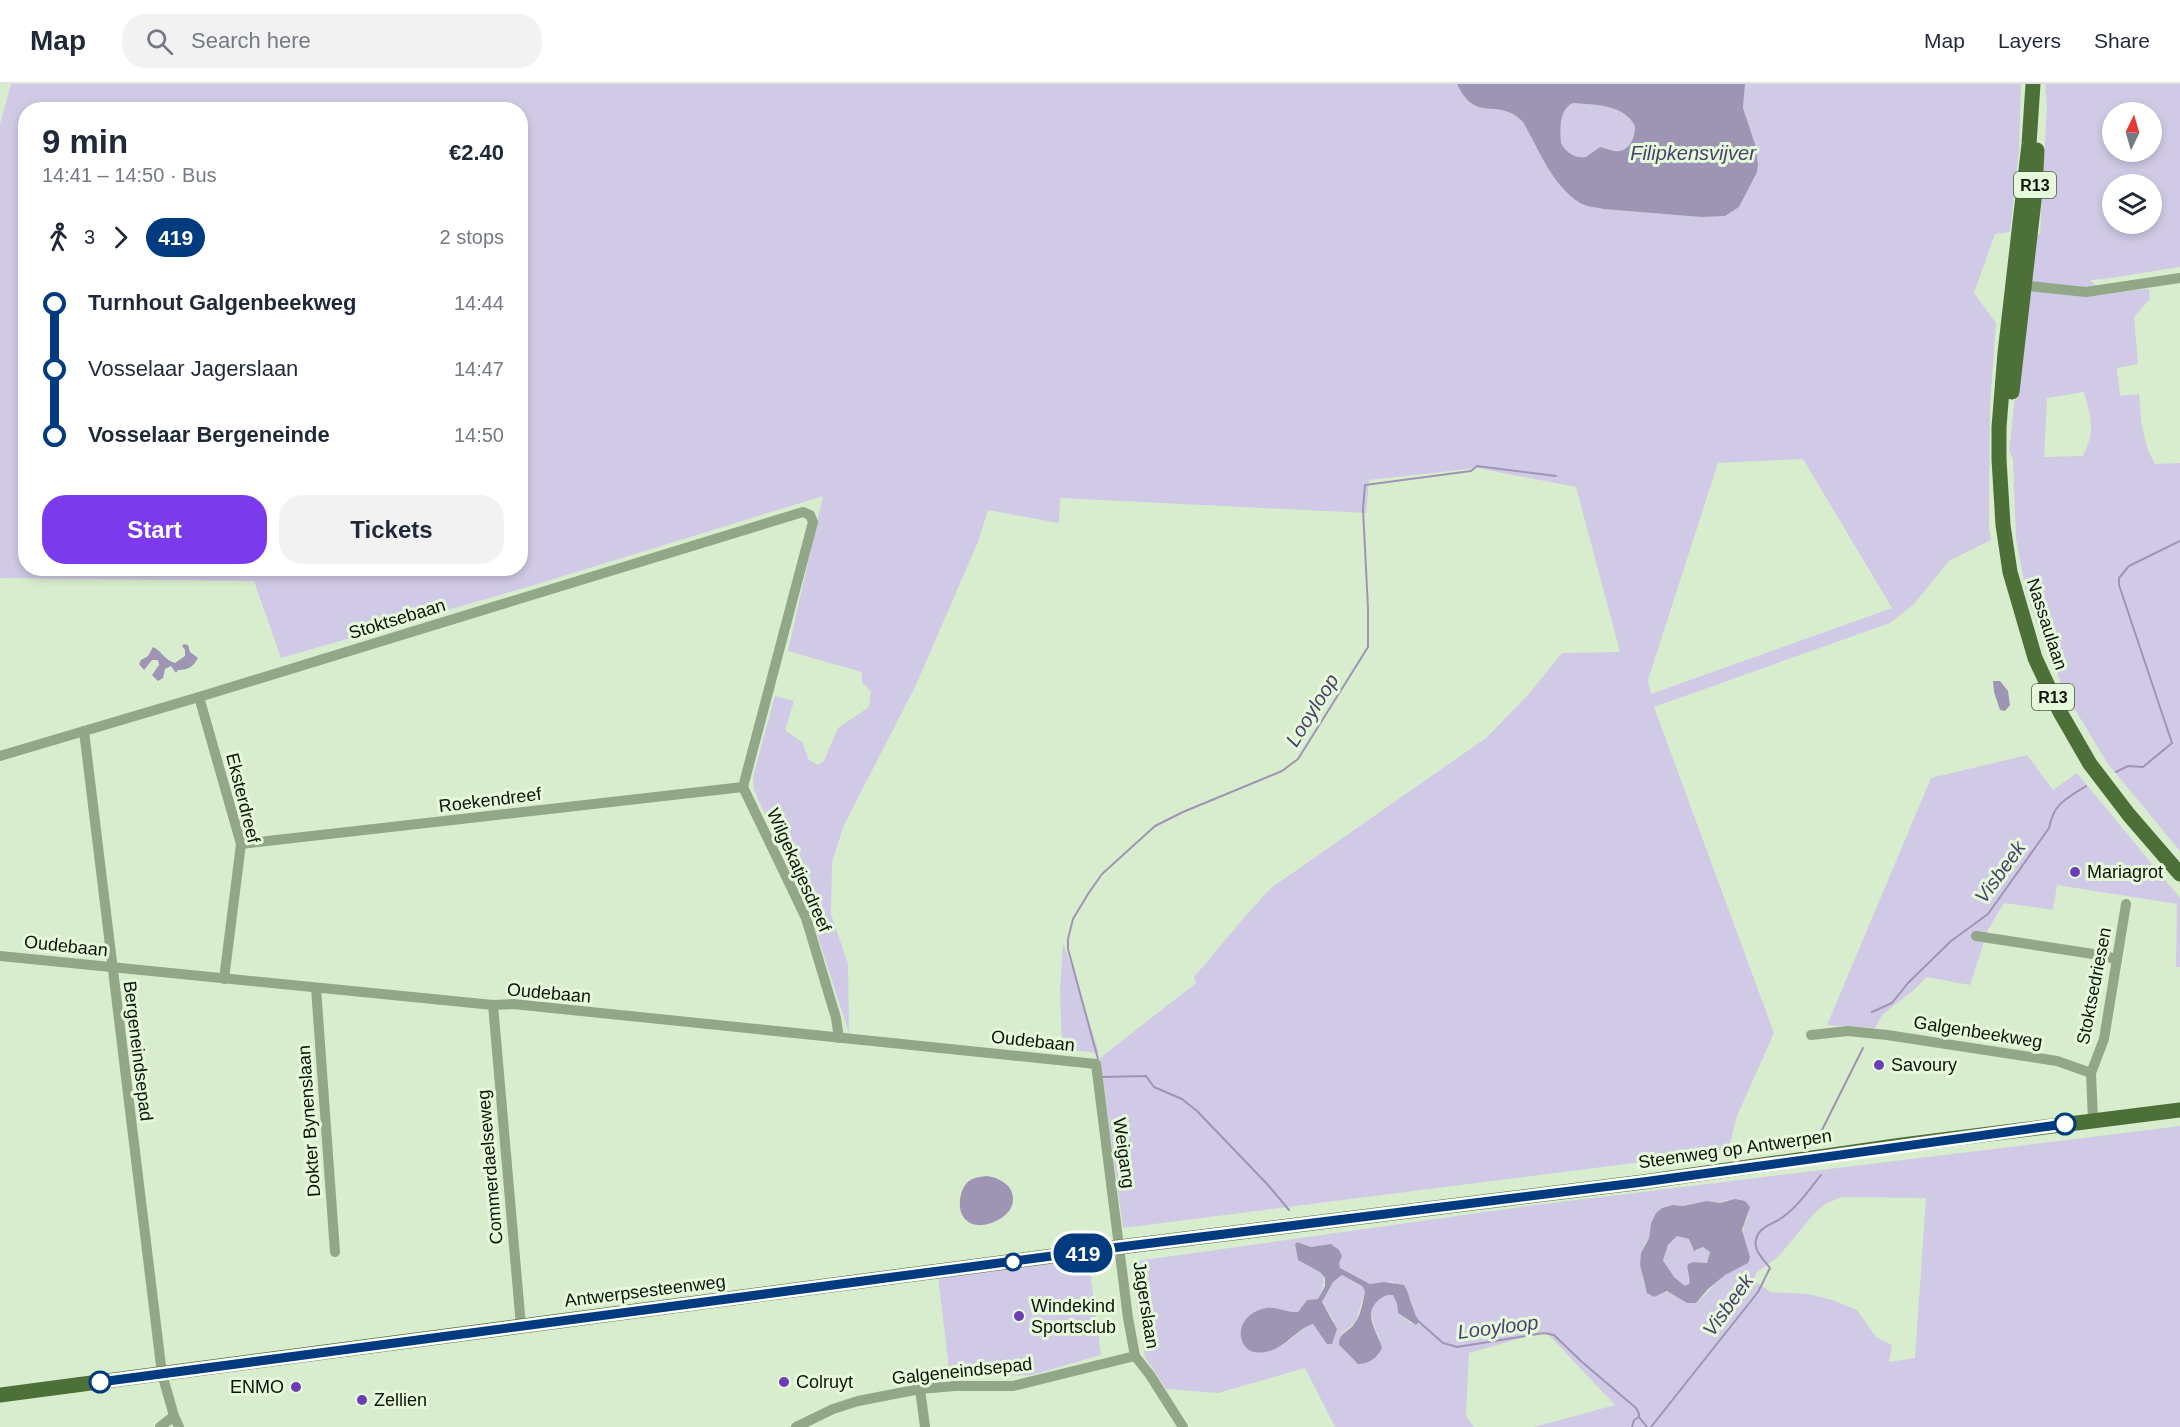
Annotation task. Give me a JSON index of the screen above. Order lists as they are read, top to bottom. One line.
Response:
{"streets":{"main road":["R13","Nassaulaan","Steenweg op Antwerpen","Antwerpsesteenweg"],"street":["Stoktsebaan","Eksterdreef","Roekendreef","Wilgekatjesdreef","Oudebaan","Stoktsedriesen","Galgenbeekweg","Bergeneindsepad","Dokter Bynenslaan","Weigang","Commerdaelseweg","Jagerslaan","Galgeneindsepad"]},"crossings":[["Stoktsebaan","Eksterdreef"],["Stoktsebaan","Roekendreef"],["Stoktsebaan","Wilgekatjesdreef"],["Stoktsebaan","Bergeneindsepad"],["Eksterdreef","Roekendreef"],["Eksterdreef","Oudebaan"],["Roekendreef","Wilgekatjesdreef"],["Wilgekatjesdreef","Oudebaan"],["Oudebaan","Bergeneindsepad"],["Oudebaan","Dokter Bynenslaan"],["Oudebaan","Weigang"],["Oudebaan","Commerdaelseweg"],["Stoktsedriesen","Galgenbeekweg"],["Bergeneindsepad","Antwerpsesteenweg"],["Steenweg op Antwerpen","Antwerpsesteenweg"],["Weigang","Antwerpsesteenweg"],["Weigang","Jagerslaan"],["Commerdaelseweg","Antwerpsesteenweg"],["Antwerpsesteenweg","Jagerslaan"],["Jagerslaan","Galgeneindsepad"]],"water":["Filipkensvijver","Looyloop","Visbeek"],"places":["Mariagrot","Savoury","Windekind Sportsclub","Colruyt","ENMO","Zellien"],"lines":["bus line 419"],"north":"top","page":{"header":"Map","search":"Search here","nav":["Map","Layers","Share"],"on_map":"419","heading":["9 min","14:41 – 14:50 · Bus","€2.40"],"legs":["3","419","2 stops"],"list":[{"name":"Turnhout Galgenbeekweg","value":"14:44"},{"name":"Vosselaar Jagerslaan","value":"14:47"},{"name":"Vosselaar Bergeneinde","value":"14:50"}],"buttons":["Start","Tickets"]}}
